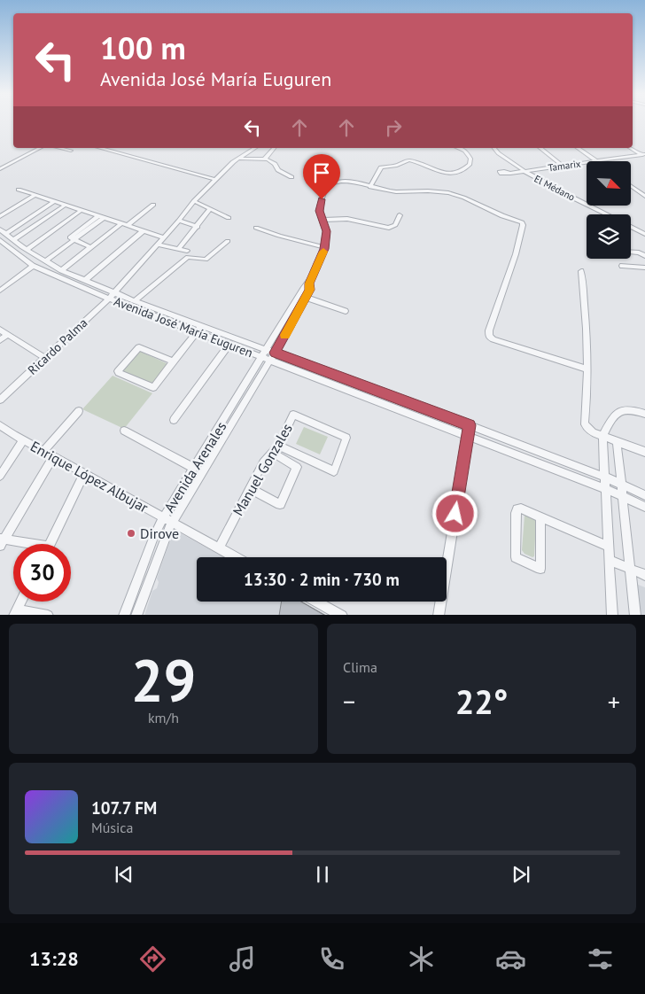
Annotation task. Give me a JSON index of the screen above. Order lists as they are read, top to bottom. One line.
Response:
{"streets":{"street":["Tamarix","El Médano","Avenida José María Euguren","Ricardo Palma","Avenida Arenales","Manuel Gonzales","Enrique López Albujar"]},"crossings":[["Tamarix","El Médano"],["Avenida José María Euguren","Ricardo Palma"],["Avenida José María Euguren","Avenida Arenales"],["Avenida Arenales","Enrique López Albujar"],["Manuel Gonzales","Enrique López Albujar"]],"places":["Dirove"],"north":"bottom right","page":{"turn":["100 m","Avenida José María Euguren"],"limit":"30","trip":"13:30 · 2 min · 730 m","tile":[["29","km/h"],"Clima"],"heat":["−","22°","+"],"song":["107.7 FM","Música"],"tabs":"13:28"}}
